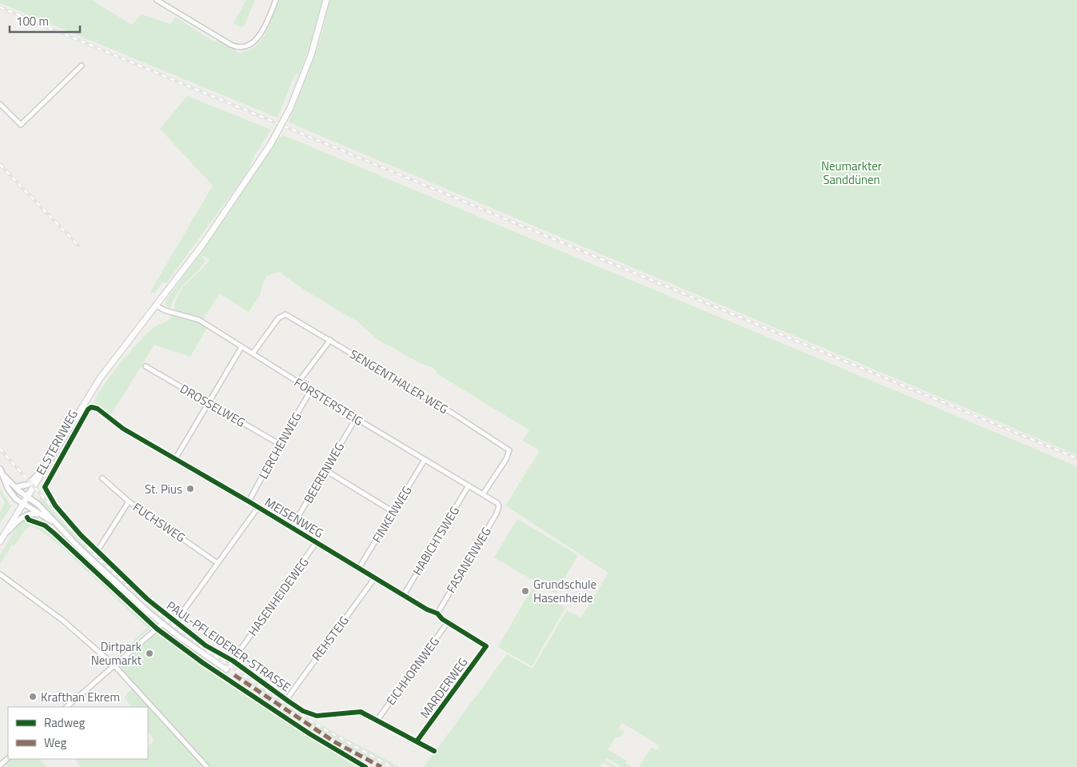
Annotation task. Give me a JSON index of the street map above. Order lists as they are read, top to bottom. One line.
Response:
{"streets":{"street":["SENGENTHALER WEG","FÖRSTERSTEIG","DROSSELWEG","ELSTERNWEG","LERCHENWEG","BEERENWEG","FINKENWEG","MEISENWEG","FUCHSWEG","HABICHTSWEG","FASANENWEG","HASENHEIDEWEG","REHSTEIG","PAUL-PFLEIDERER-STRASSE","EICHHORNWEG","MARDERWEG"]},"crossings":[["SENGENTHALER WEG","FÖRSTERSTEIG"],["FÖRSTERSTEIG","LERCHENWEG"],["FÖRSTERSTEIG","BEERENWEG"],["FÖRSTERSTEIG","FINKENWEG"],["FÖRSTERSTEIG","HABICHTSWEG"],["FÖRSTERSTEIG","FASANENWEG"],["DROSSELWEG","LERCHENWEG"],["ELSTERNWEG","MEISENWEG"],["ELSTERNWEG","PAUL-PFLEIDERER-STRASSE"],["LERCHENWEG","MEISENWEG"],["BEERENWEG","MEISENWEG"],["FINKENWEG","MEISENWEG"],["MEISENWEG","HABICHTSWEG"],["MEISENWEG","FASANENWEG"],["MEISENWEG","HASENHEIDEWEG"],["MEISENWEG","REHSTEIG"],["MEISENWEG","EICHHORNWEG"],["MEISENWEG","MARDERWEG"],["HASENHEIDEWEG","PAUL-PFLEIDERER-STRASSE"],["REHSTEIG","PAUL-PFLEIDERER-STRASSE"],["PAUL-PFLEIDERER-STRASSE","EICHHORNWEG"],["PAUL-PFLEIDERER-STRASSE","MARDERWEG"]],"parks":["Neumarkter Sanddünen"],"places":["St. Pius","Grundschule Hasenheide","Dirtpark Neumarkt","Krafthan Ekrem"],"legend":["Radweg","Weg"],"scale_bar":"100 m"}
